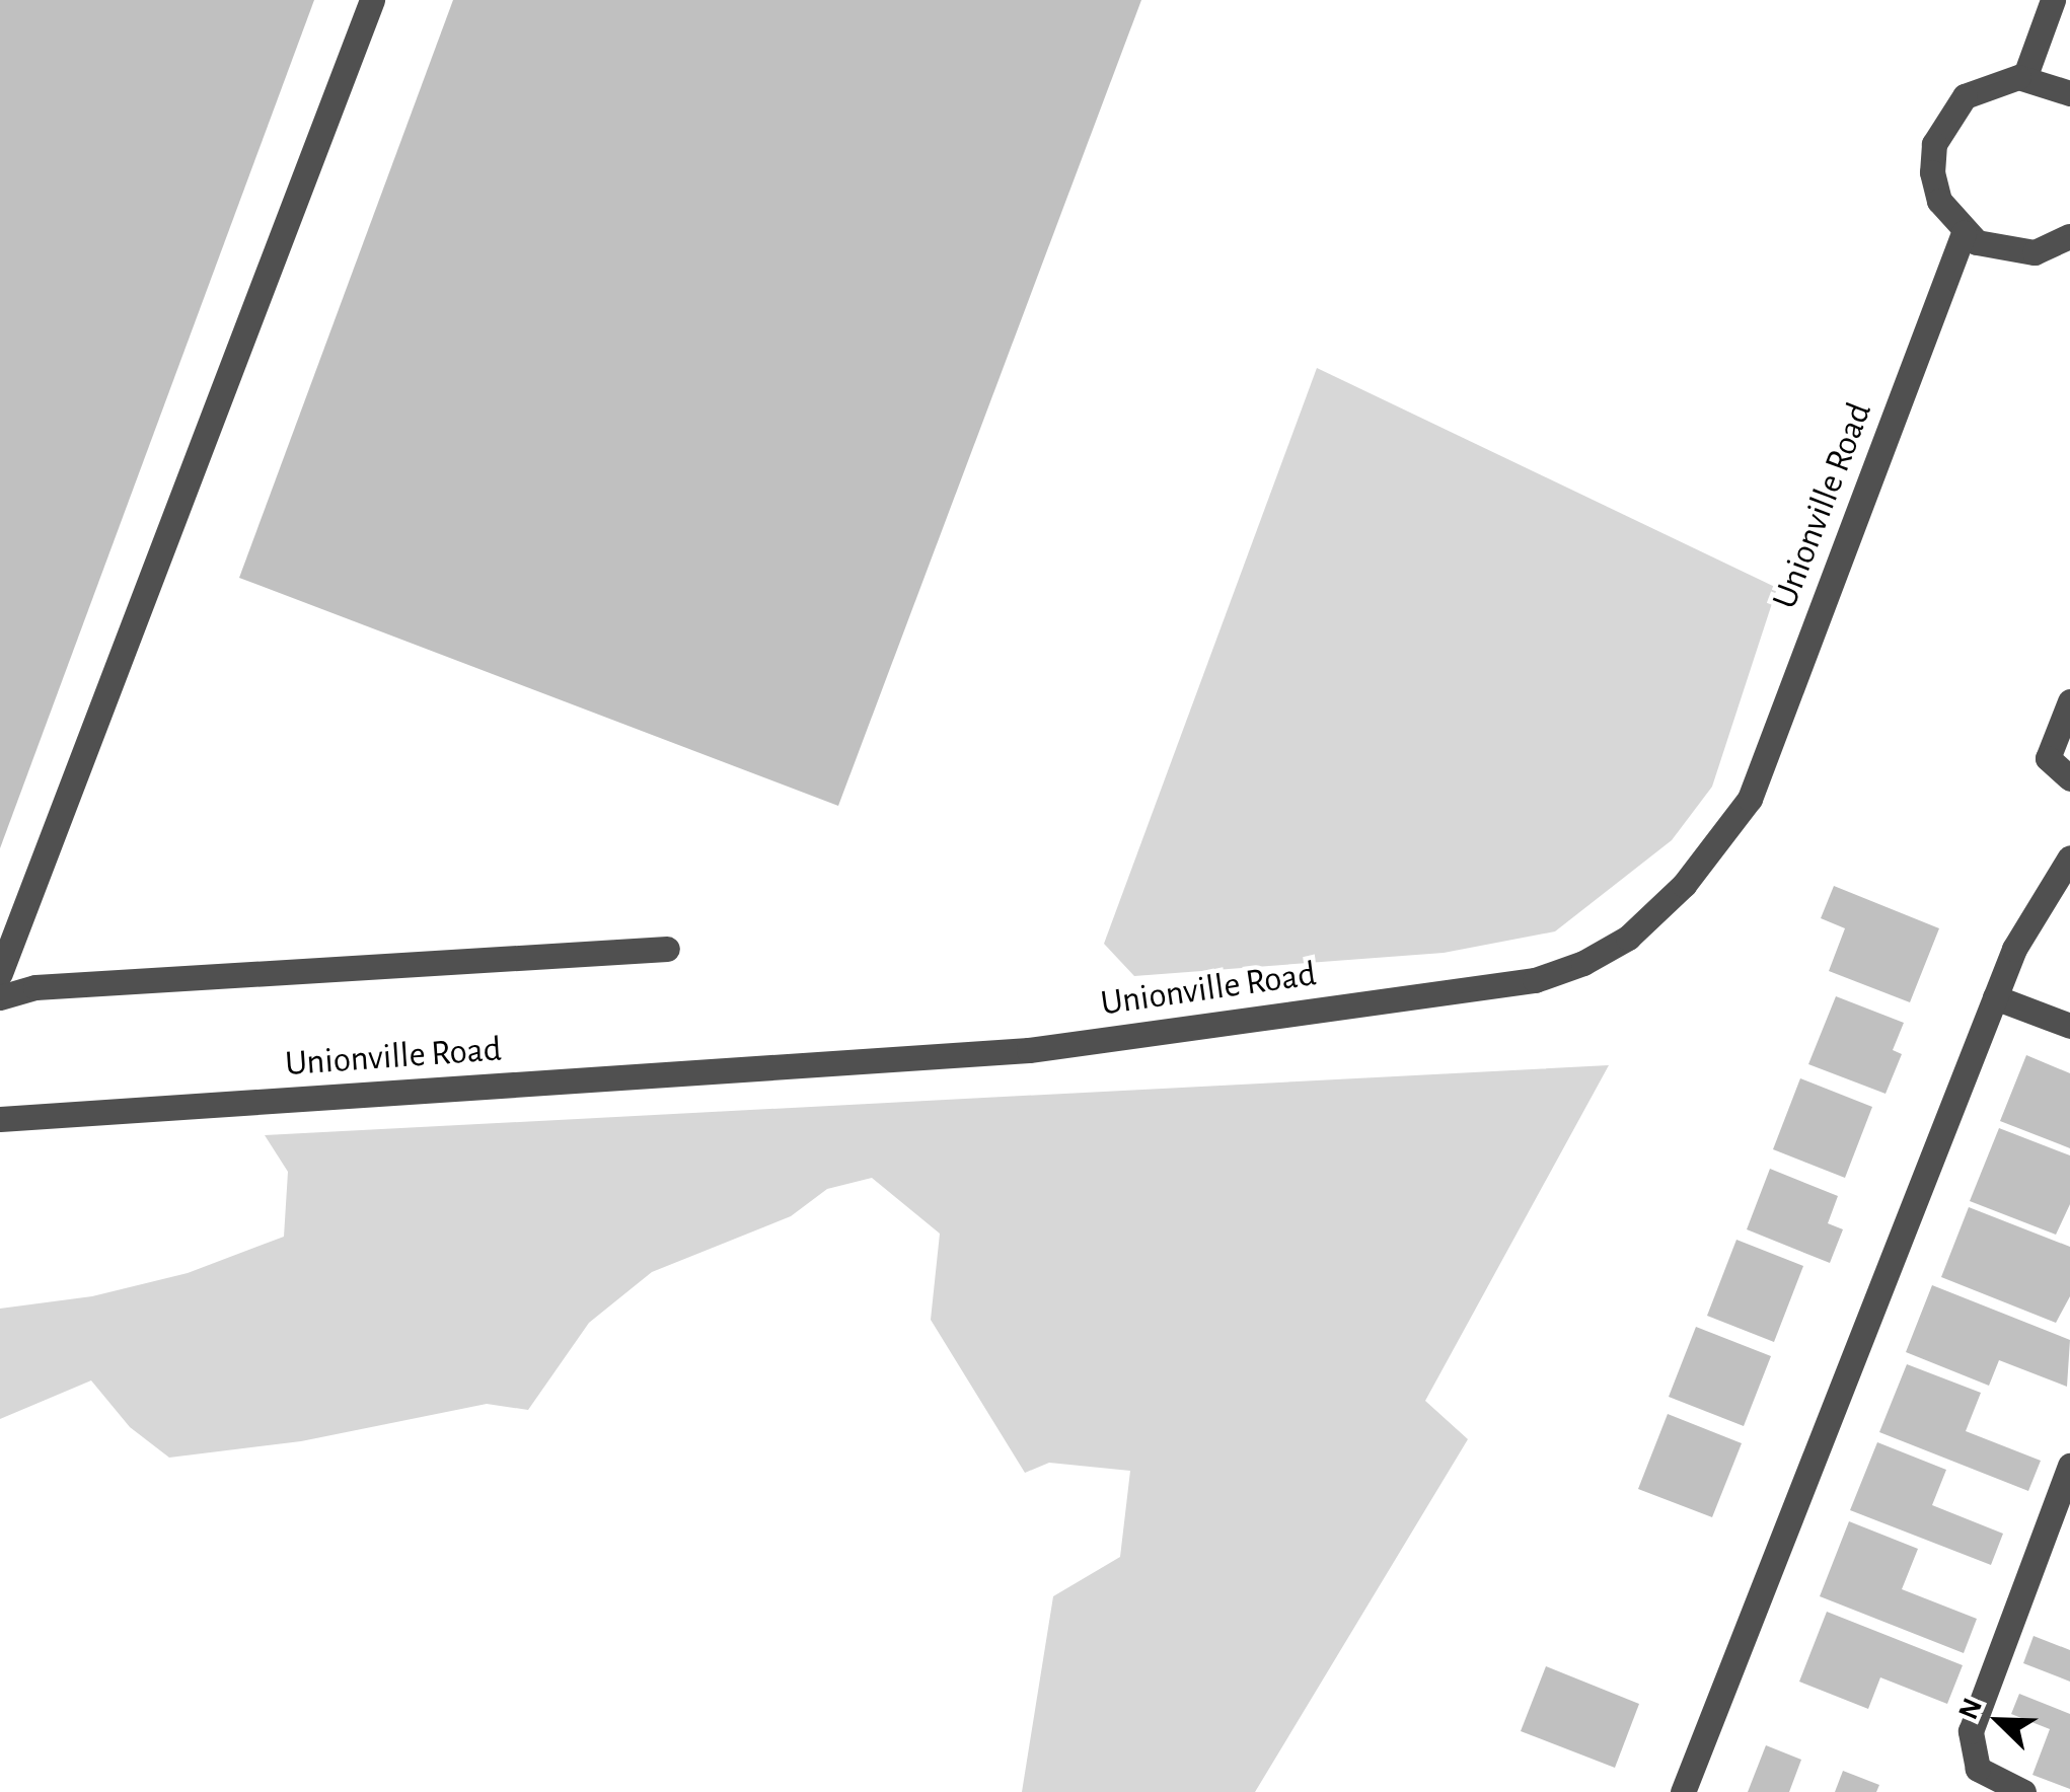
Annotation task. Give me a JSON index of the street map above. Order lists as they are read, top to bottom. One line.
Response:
{"streets":{"street":["Unionville Road"]},"north":"top left"}
